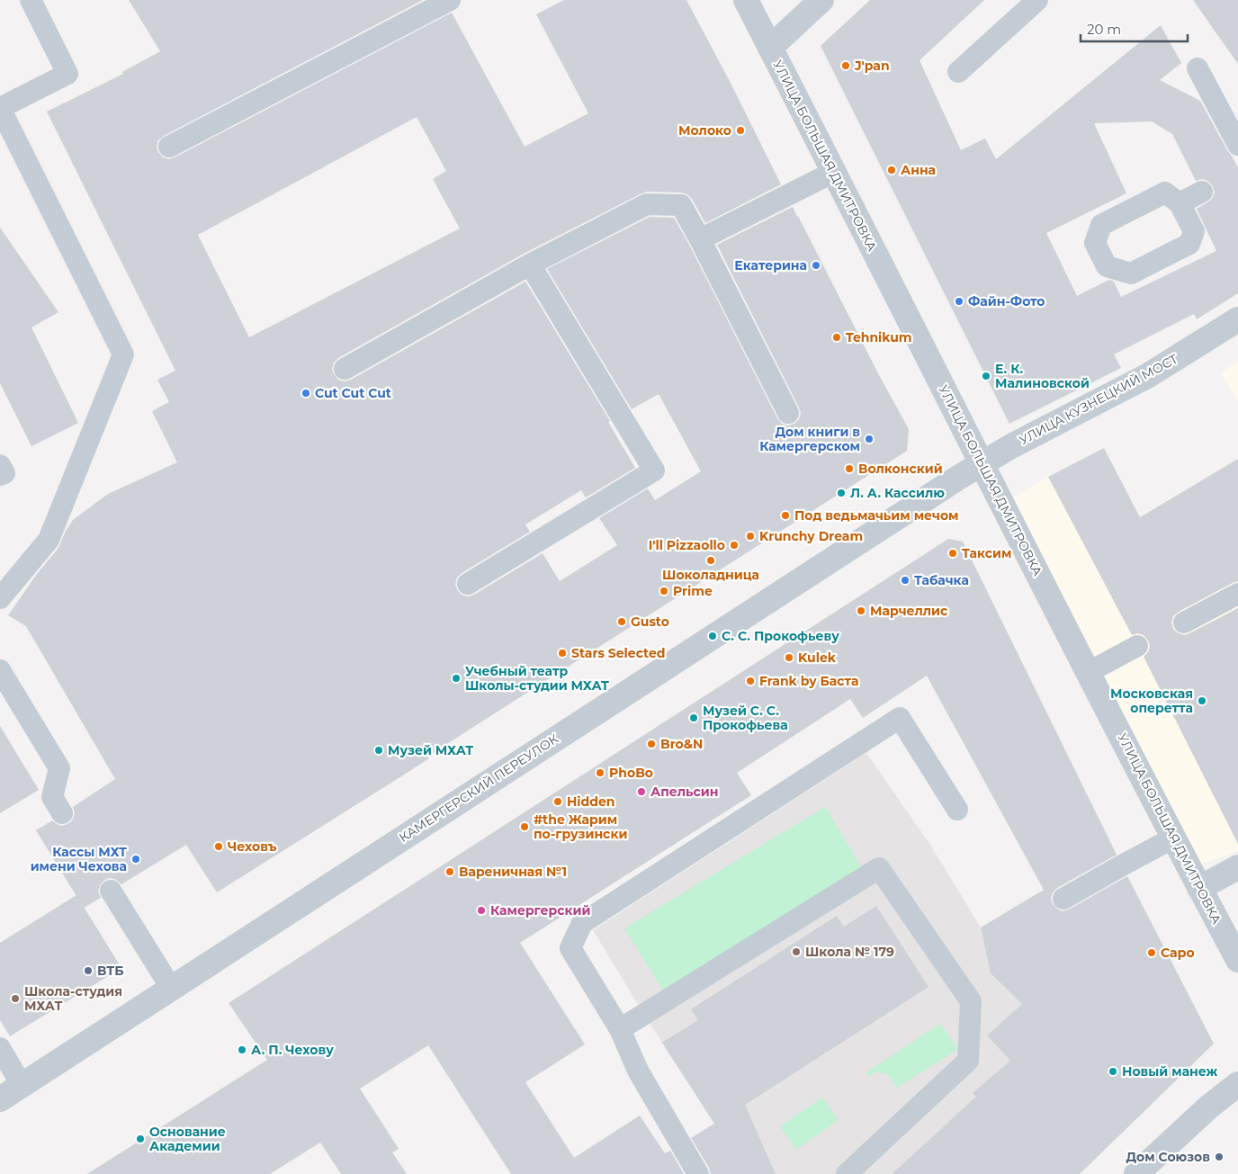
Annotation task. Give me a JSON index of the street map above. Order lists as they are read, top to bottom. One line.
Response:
{"streets":{"street":["УЛИЦА БОЛЬШАЯ ДМИТРОВКА","УЛИЦА КУЗНЕЦКИЙ МОСТ","КАМЕРГЕРСКИЙ ПЕРЕУЛОК"]},"crossings":[["УЛИЦА БОЛЬШАЯ ДМИТРОВКА","УЛИЦА КУЗНЕЦКИЙ МОСТ"],["УЛИЦА КУЗНЕЦКИЙ МОСТ","КАМЕРГЕРСКИЙ ПЕРЕУЛОК"]],"places":["J'pan","Молоко","Анна","Екатерина","Файн-Фото","Tehnikum","Е. К. Малиновской","Cut Cut Cut","Дом книги в Камергерском","Волконский","Л. А. Кассилю","Под ведьмачьим мечом","Krunchy Dream","I'll Pizzaollo","Таксим","Шоколадница","Табачка","Prime","Марчеллис","Gusto","С. С. Прокофьеву","Stars Selected","Kulek","Учебный театр Школы-студии МХАТ","Frank by Баста","Московская оперетта","Музей С. С. Прокофьева","Bro&N","Музей МХАТ","PhoBo","Апельсин","Hidden","#the Жарим по-грузински","Чеховъ","Кассы МХТ имени Чехова","Вареничная №1","Камергерский","Школа № 179","Capo","ВТБ","Школа-студия МХАТ","А. П. Чехову","Новый манеж","Основание Академии","Дом Союзов"],"scale_bar":"20 m"}
